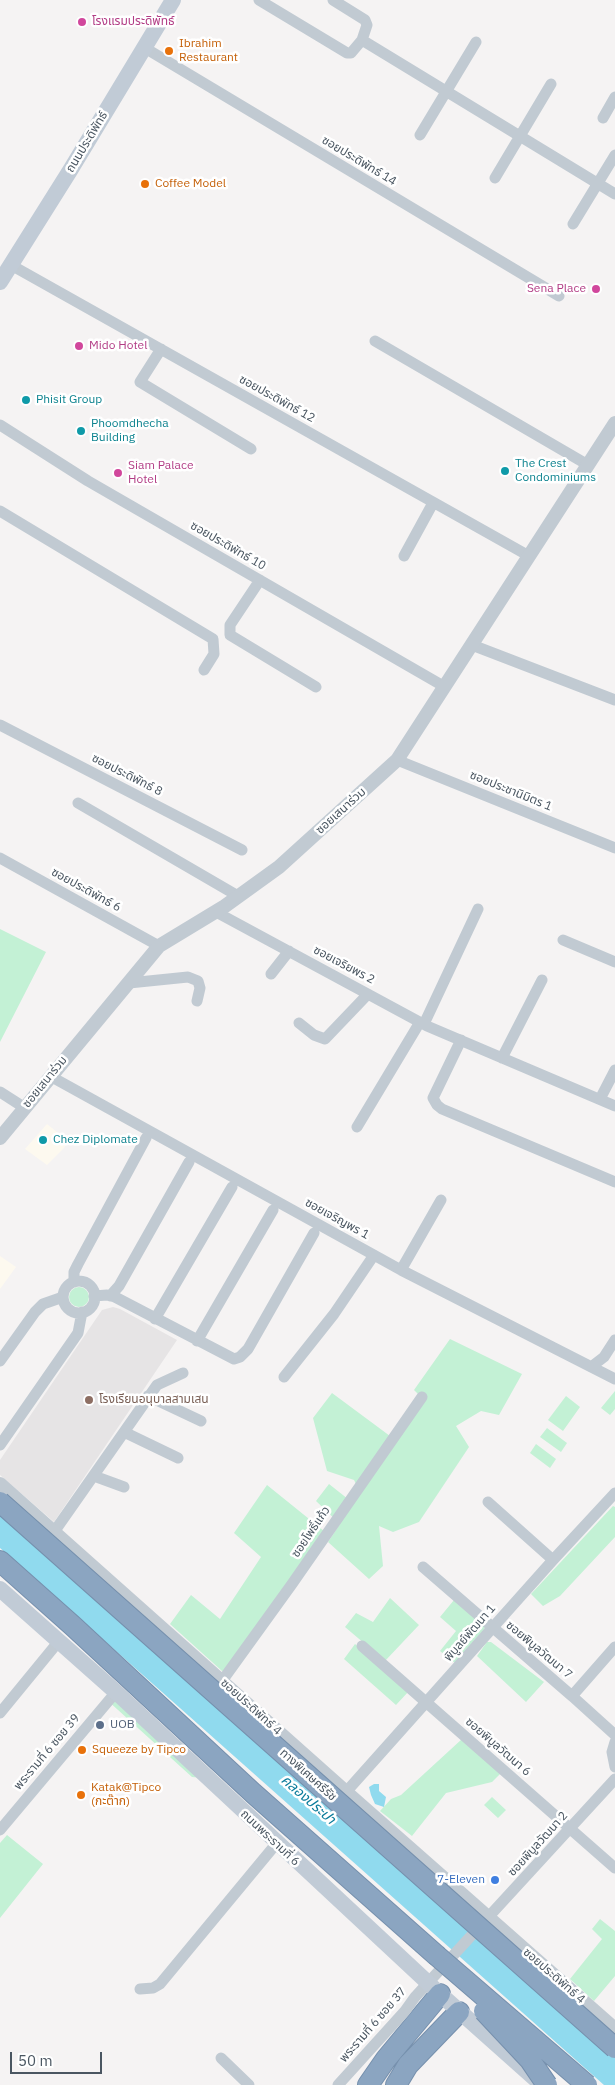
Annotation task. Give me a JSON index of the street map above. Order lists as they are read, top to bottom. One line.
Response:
{"streets":{"highway":["ทางพิเศษศรีรัช"],"main road":["ถนนประดิพัทธ์","ถนนพระรามที่ 6"],"street":["ซอยประดิพัทธ์ 14","ซอยประดิพัทธ์ 12","ซอยประดิพัทธ์ 10","ซอยประดิพัทธ์ 8","ซอยประชานิมิตร 1","ซอยเสนาร่วม","ซอยประดิพัทธ์ 6","ซอยเจริยพร 2","ซอยเจริญพร 1","ซอยโพธิ์แก้ว","พิบูลย์พัฒนา 1","ซอยพิบูลวัฒนา 7","ซอยประดิพัทธ์ 4","ซอยพิบูลวัฒนา 6","พระรามที่ 6 ซอย 39","ซอยพิบูลวัฒนา 2","พระรามที่ 6 ซอย 37"]},"crossings":[["ถนนประดิพัทธ์","ซอยประดิพัทธ์ 14"],["ถนนประดิพัทธ์","ซอยประดิพัทธ์ 12"],["ซอยประดิพัทธ์ 12","ซอยเสนาร่วม"],["ซอยประดิพัทธ์ 10","ซอยเสนาร่วม"],["ซอยประชานิมิตร 1","ซอยเสนาร่วม"],["ซอยเสนาร่วม","ซอยประดิพัทธ์ 6"],["ซอยเสนาร่วม","ซอยเจริยพร 2"],["ซอยเสนาร่วม","ซอยเจริญพร 1"],["ซอยโพธิ์แก้ว","ซอยประดิพัทธ์ 4"],["พิบูลย์พัฒนา 1","ซอยพิบูลวัฒนา 7"],["พิบูลย์พัฒนา 1","ซอยประดิพัทธ์ 4"],["พิบูลย์พัฒนา 1","ซอยพิบูลวัฒนา 6"],["ซอยประดิพัทธ์ 4","ซอยพิบูลวัฒนา 2"],["ซอยพิบูลวัฒนา 6","ซอยพิบูลวัฒนา 2"],["พระรามที่ 6 ซอย 39","ถนนพระรามที่ 6"],["ถนนพระรามที่ 6","ซอยพิบูลวัฒนา 2"],["ถนนพระรามที่ 6","พระรามที่ 6 ซอย 37"],["ซอยพิบูลวัฒนา 2","พระรามที่ 6 ซอย 37"]],"water":["คลองประปา"],"places":["โรงแรมประดิพัทธ์","Ibrahim Restaurant","Coffee Model","Sena Place","Mido Hotel","Phisit Group","Phoomdhecha Building","The Crest Condominiums","Siam Palace Hotel","Chez Diplomate","โรงเรียนอนุบาลสามเสน","UOB","Squeeze by Tipco","Katak@Tipco (กะต๊าก)","7-Eleven"],"scale_bar":"50 m"}
